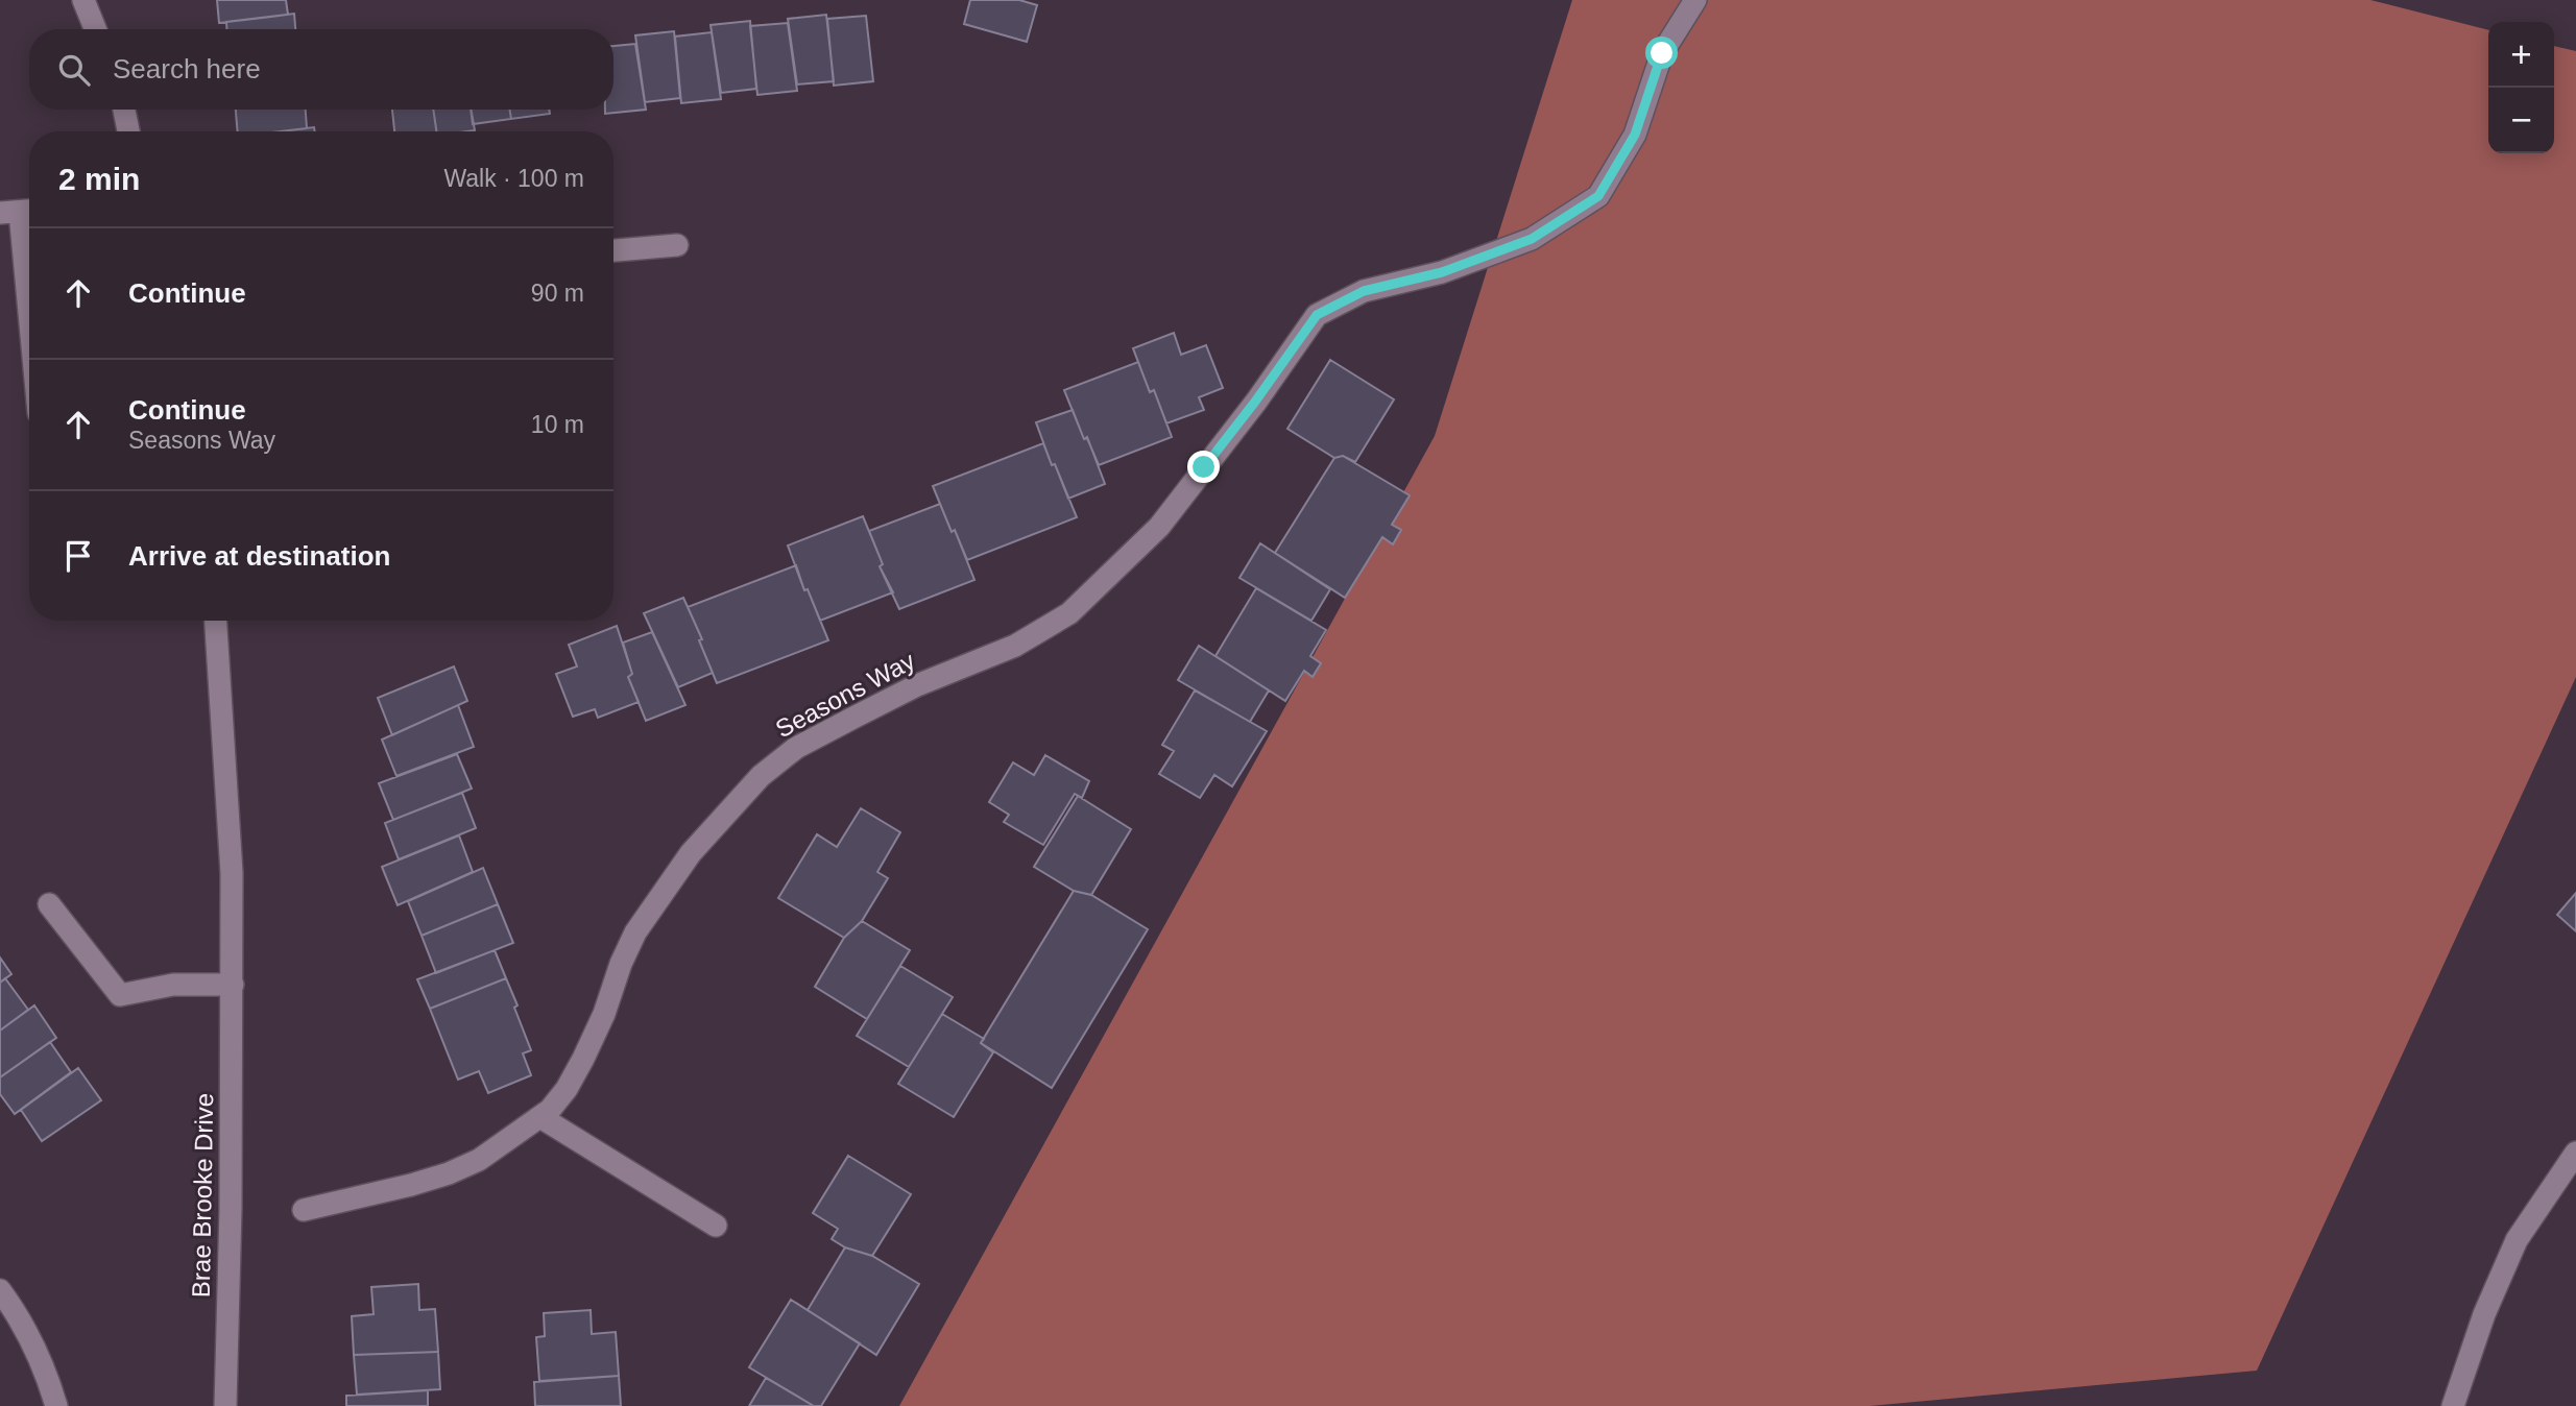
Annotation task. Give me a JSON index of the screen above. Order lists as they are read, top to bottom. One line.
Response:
{"streets":{"street":["Seasons Way","Brae Brooke Drive"]},"page":{"map_buttons":["+","−"],"search":"Search here","heading":["2 min","Walk · 100 m"],"list":[["Continue","90 m"],["Continue","Seasons Way","10 m"],"Arrive at destination"]}}
